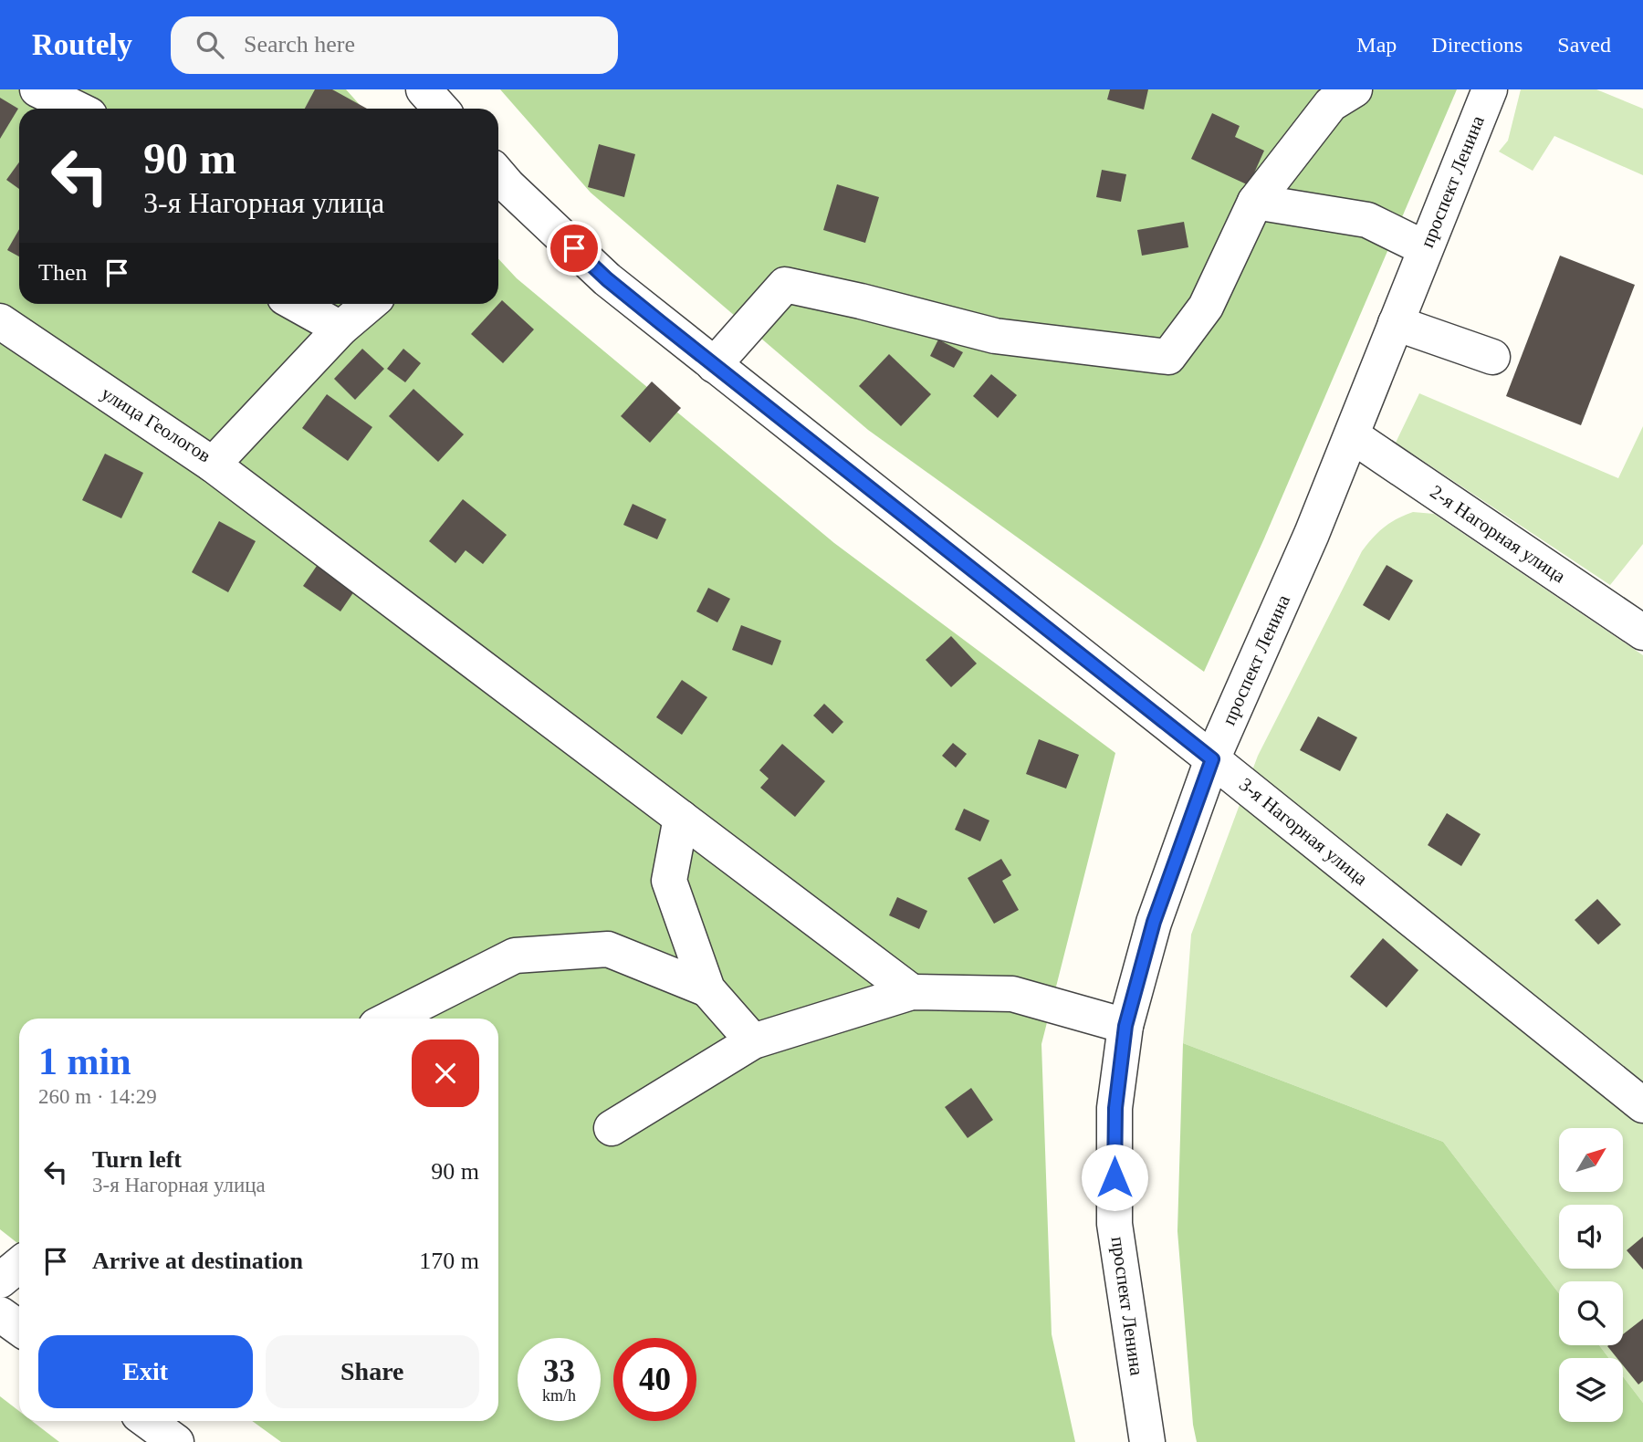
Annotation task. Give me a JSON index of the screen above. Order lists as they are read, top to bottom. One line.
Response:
{"streets":{"street":["проспект Ленина","улица Геологов","2-я Нагорная улица","3-я Нагорная улица"]},"crossings":[["проспект Ленина","2-я Нагорная улица"],["проспект Ленина","3-я Нагорная улица"]],"north":"top right","page":{"header":"Routely","search":"Search here","nav":["Map","Directions","Saved"],"turn":["90 m","3-я Нагорная улица"],"then":"Then","heading":["1 min","260 m · 14:29"],"list":[{"name":"Turn left","note":"3-я Нагорная улица","value":"90 m"},{"name":"Arrive at destination","value":"170 m"}],"buttons":["Exit","Share"],"speed":"33 km/h","limit":"40"}}
